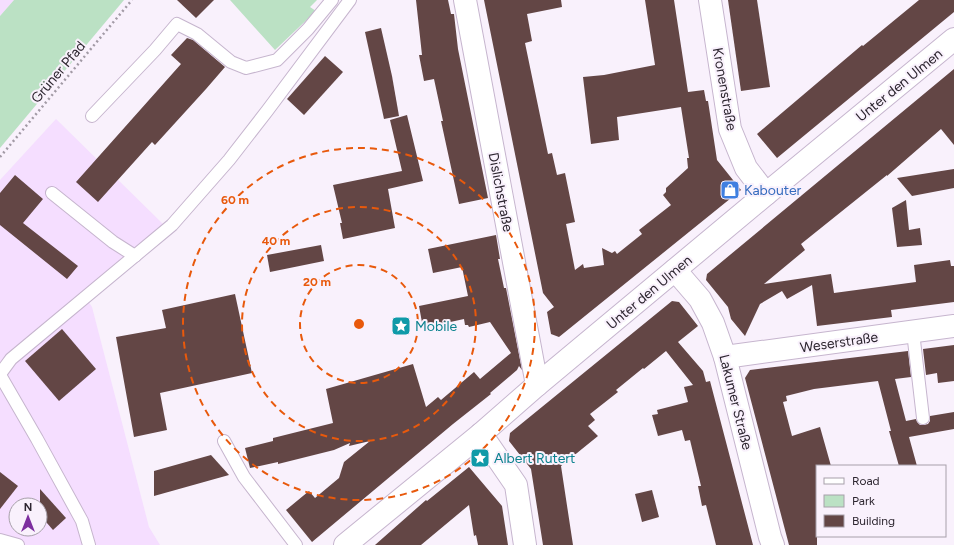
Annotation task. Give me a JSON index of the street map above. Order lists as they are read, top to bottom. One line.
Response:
{"streets":{"street":["Unter den Ulmen","Kronenstraße","Dislichstraße","Weserstraße","Lakumer Straße"],"path":["Grüner Pfad"]},"crossings":[["Unter den Ulmen","Kronenstraße"],["Unter den Ulmen","Dislichstraße"],["Unter den Ulmen","Lakumer Straße"],["Weserstraße","Lakumer Straße"]],"places":{"shop":["Kabouter"],"place":["Mobile","Albert Rutert"]},"legend":["Road","Park","Building"],"north":"top","rings":["60 m","40 m","20 m"]}
